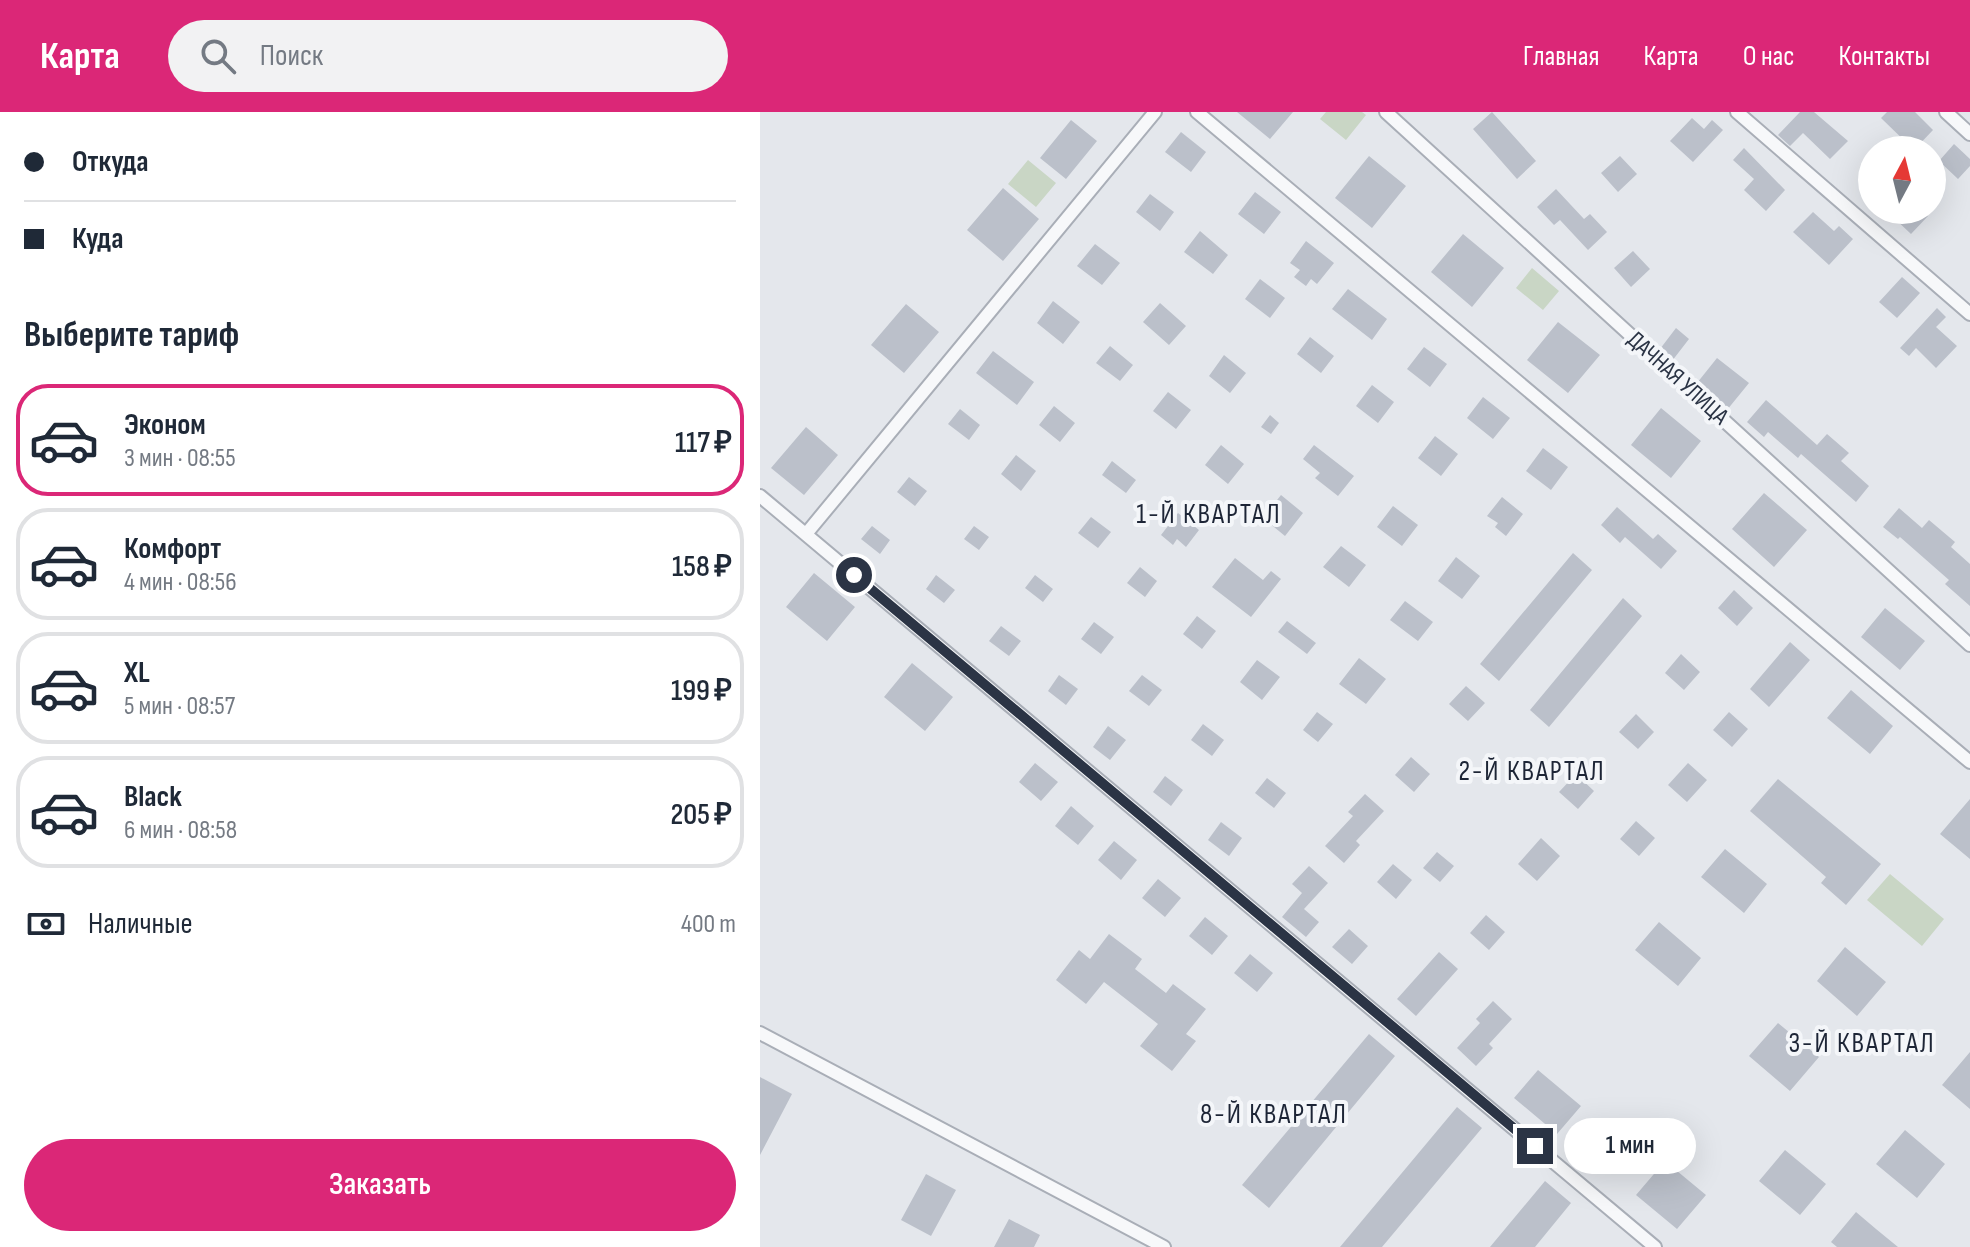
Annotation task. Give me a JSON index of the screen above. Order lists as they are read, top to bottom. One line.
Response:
{"streets":{"street":["ДАЧНАЯ УЛИЦА"]},"districts":["1-Й КВАРТАЛ","2-Й КВАРТАЛ","3-Й КВАРТАЛ","8-Й КВАРТАЛ"],"north":"top","page":{"header":"Карта","search":"Поиск","nav":["Главная","Карта","О нас","Контакты"],"banner":["Откуда","Куда"],"heading":"Выберите тариф","list":[{"name":"Эконом","note":"3 мин · 08:55","value":"117 ₽"},{"name":"Комфорт","note":"4 мин · 08:56","value":"158 ₽"},{"name":"XL","note":"5 мин · 08:57","value":"199 ₽"},{"name":"Black","note":"6 мин · 08:58","value":"205 ₽"}],"pay":["Наличные","400 m"],"bubble":"1 мин","buttons":"Заказать"}}
